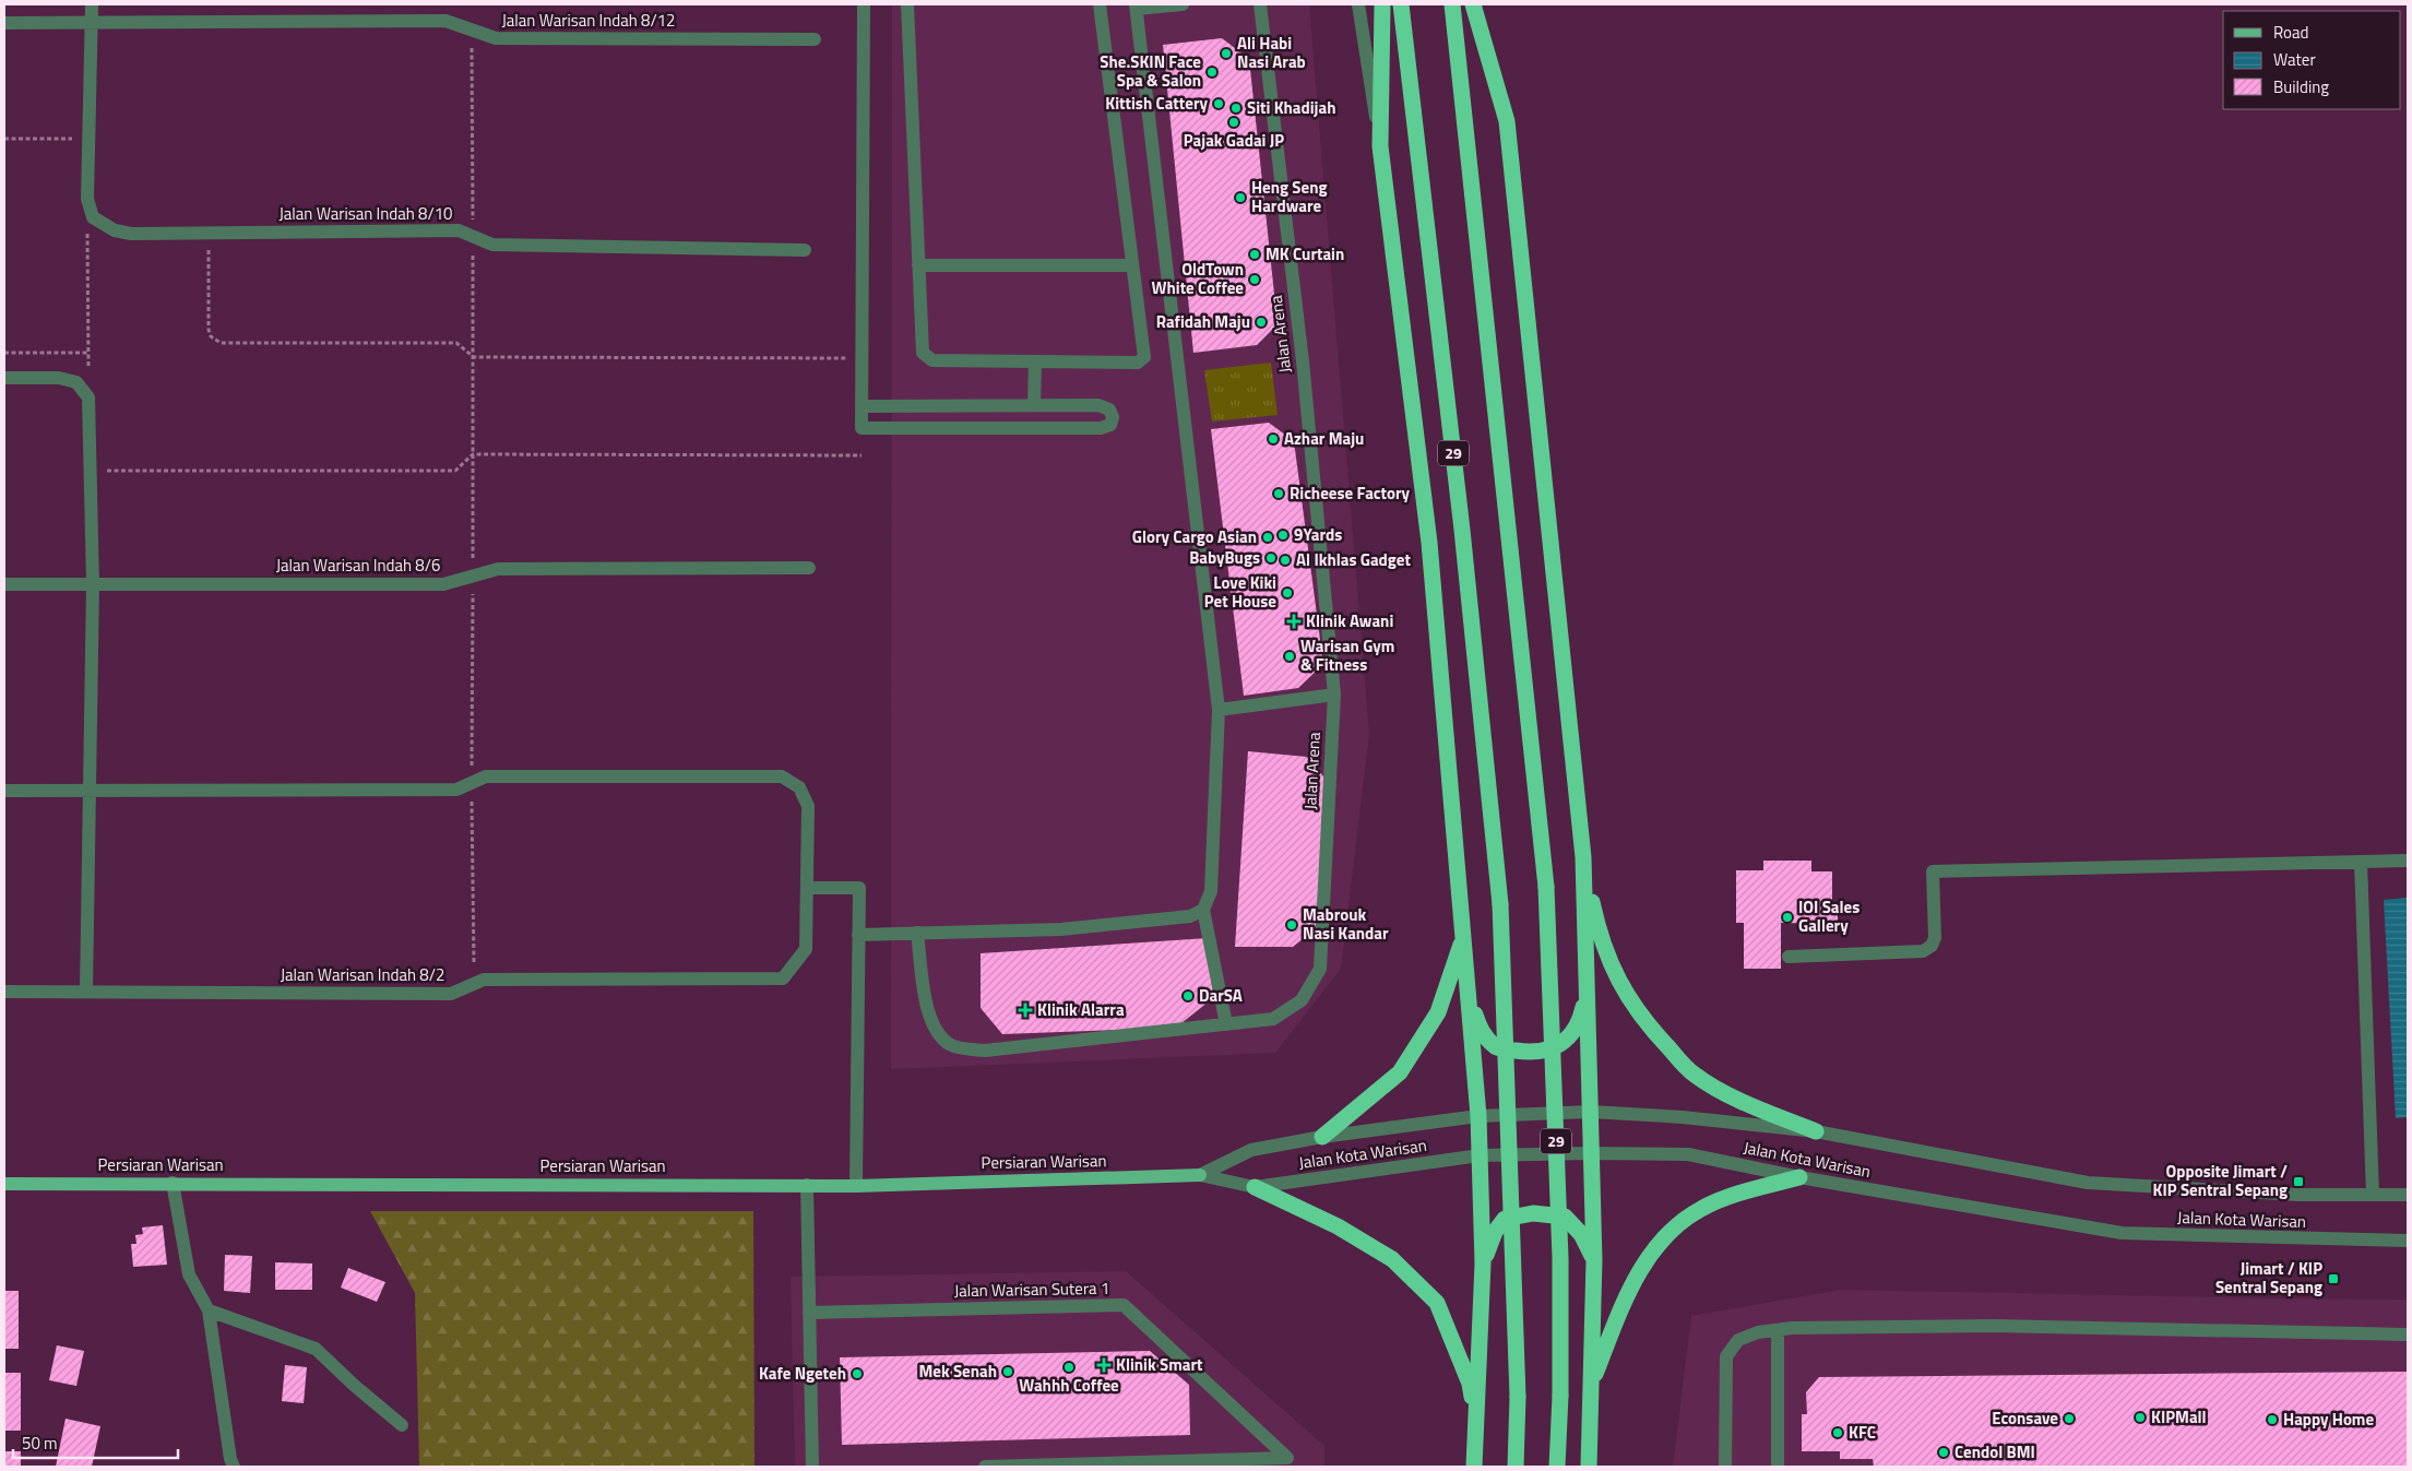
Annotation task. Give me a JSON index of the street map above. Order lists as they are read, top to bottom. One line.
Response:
{"streets":{"highway":["29"],"main road":["Persiaran Warisan"],"street":["Jalan Warisan Indah 8/12","Jalan Warisan Indah 8/10","Jalan Arena","Jalan Warisan Indah 8/6","Jalan Warisan Indah 8/2","Jalan Kota Warisan","Jalan Warisan Sutera 1"]},"crossings":[["Jalan Kota Warisan","Persiaran Warisan"]],"places":{"other":["Ali Habi Nasi Arab","She.SKIN Face Spa & Salon","Kittish Cattery","Siti Khadijah","Pajak Gadai JP","Heng Seng Hardware","MK Curtain","OldTown White Coffee","Rafidah Maju","Azhar Maju","Richeese Factory","9Yards","Glory Cargo Asian","BabyBugs","Al Ikhlas Gadget","Love Kiki Pet House","Warisan Gym & Fitness","IOI Sales Gallery","Mabrouk Nasi Kandar","DarSA","Wahhh Coffee","Mek Senah","Kafe Ngeteh","KIPMall","Econsave","Happy Home","KFC","Cendol BMI"],"health":["Klinik Awani","Klinik Alarra","Klinik Smart"],"transit":["Opposite Jimart / KIP Sentral Sepang","Jimart / KIP Sentral Sepang"]},"legend":["Road","Water","Building"],"scale_bar":"50 m"}
